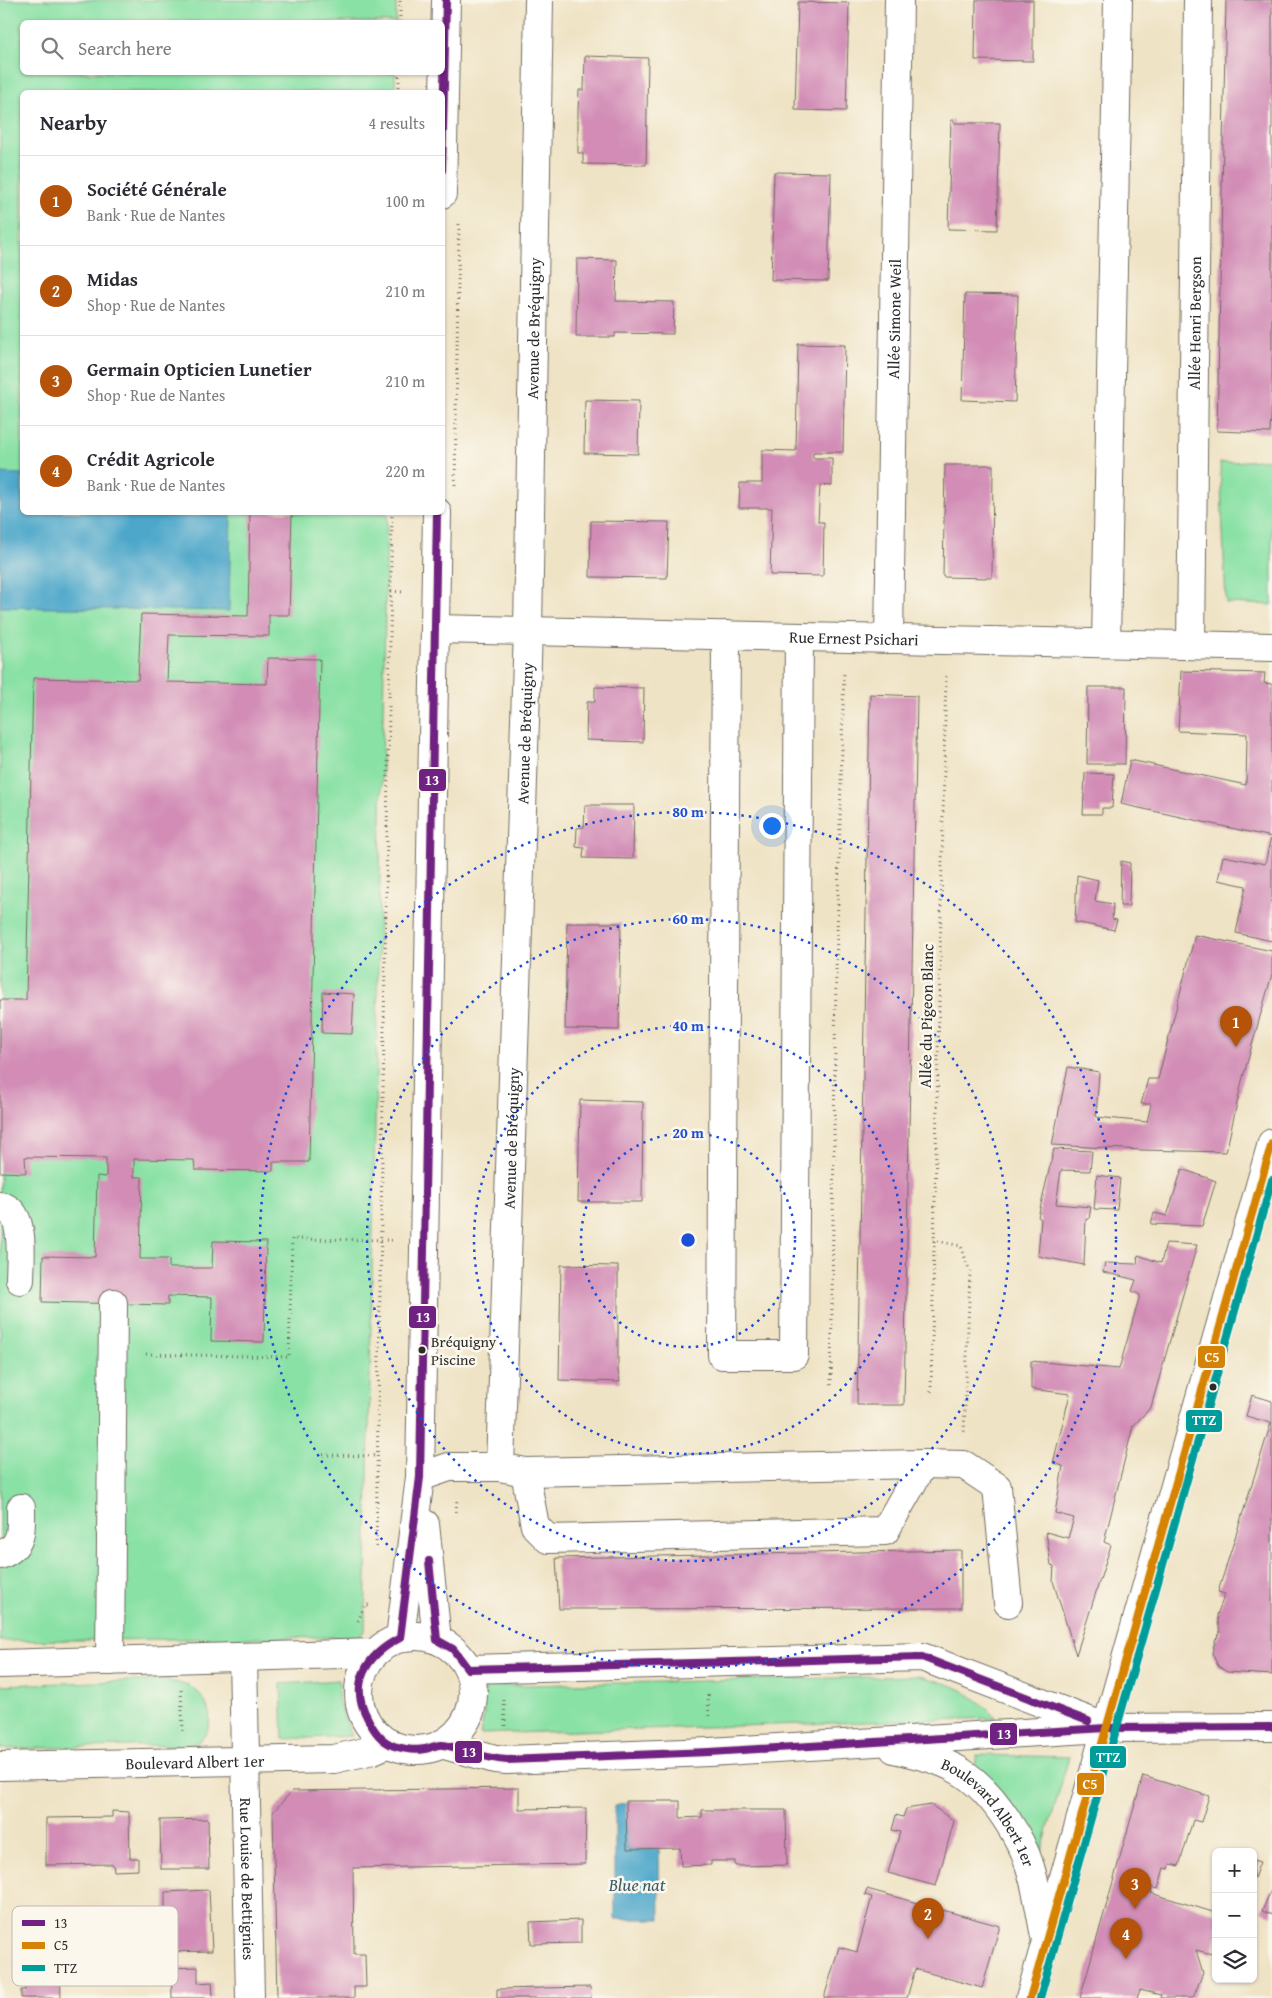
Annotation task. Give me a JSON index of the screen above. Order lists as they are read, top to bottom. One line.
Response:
{"streets":{"street":["Allée Simone Weil","Allée Henri Bergson","Avenue de Bréquigny","Rue Ernest Psichari","Boulevard Albert 1er","Rue Louise de Bettignies"],"path":["Allée du Pigeon Blanc"]},"crossings":[["Allée Simone Weil","Rue Ernest Psichari"],["Allée Henri Bergson","Rue Ernest Psichari"],["Avenue de Bréquigny","Rue Ernest Psichari"],["Rue Ernest Psichari","Allée du Pigeon Blanc"],["Boulevard Albert 1er","Rue Louise de Bettignies"]],"water":["Blue nat"],"places":["Bréquigny Piscine"],"lines":["transit line 13","transit line C5","transit line TTZ"],"legend":["13","C5","TTZ"],"page":{"search":"Search here","heading":["Nearby","4 results"],"list":[{"mark":"1","name":"Société Générale","note":"Bank · Rue de Nantes","value":"100 m"},{"mark":"2","name":"Midas","note":"Shop · Rue de Nantes","value":"210 m"},{"mark":"3","name":"Germain Opticien Lunetier","note":"Shop · Rue de Nantes","value":"210 m"},{"mark":"4","name":"Crédit Agricole","note":"Bank · Rue de Nantes","value":"220 m"}],"pins":["1","3","2","4"],"map_buttons":["+","−"]},"rings":["80 m","60 m","40 m","20 m"]}
